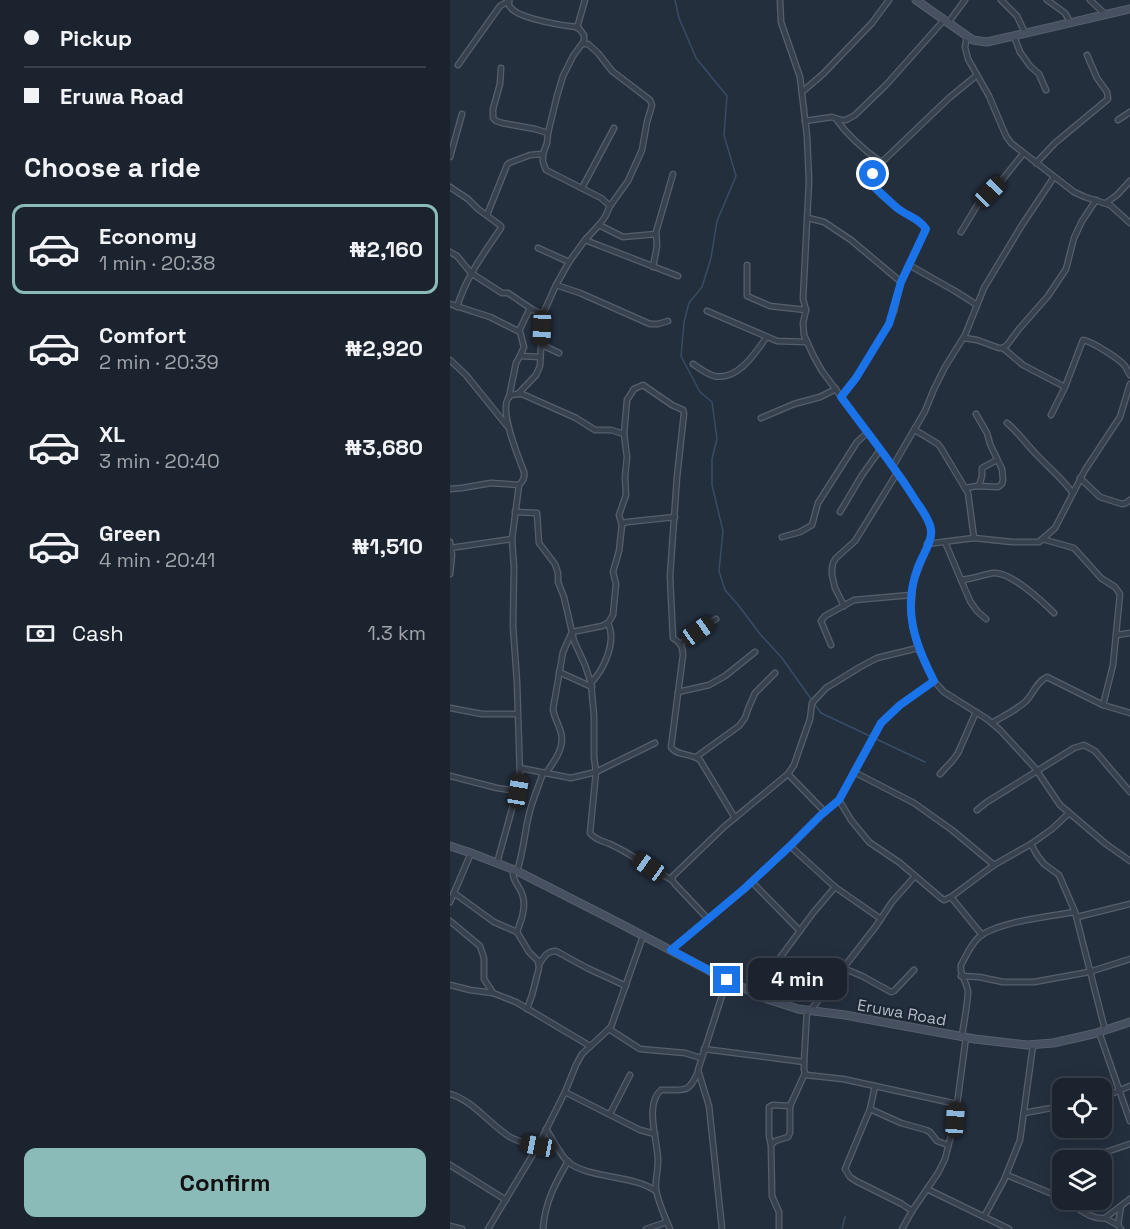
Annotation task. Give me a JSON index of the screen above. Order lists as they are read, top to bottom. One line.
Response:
{"streets":{"main road":["Eruwa Road"]},"page":{"banner":["Pickup","Eruwa Road"],"heading":"Choose a ride","list":[{"name":"Economy","note":"1 min · 20:38","value":"₦2,160"},{"name":"Comfort","note":"2 min · 20:39","value":"₦2,920"},{"name":"XL","note":"3 min · 20:40","value":"₦3,680"},{"name":"Green","note":"4 min · 20:41","value":"₦1,510"}],"pay":["Cash","1.3 km"],"bubble":"4 min","buttons":"Confirm"}}
